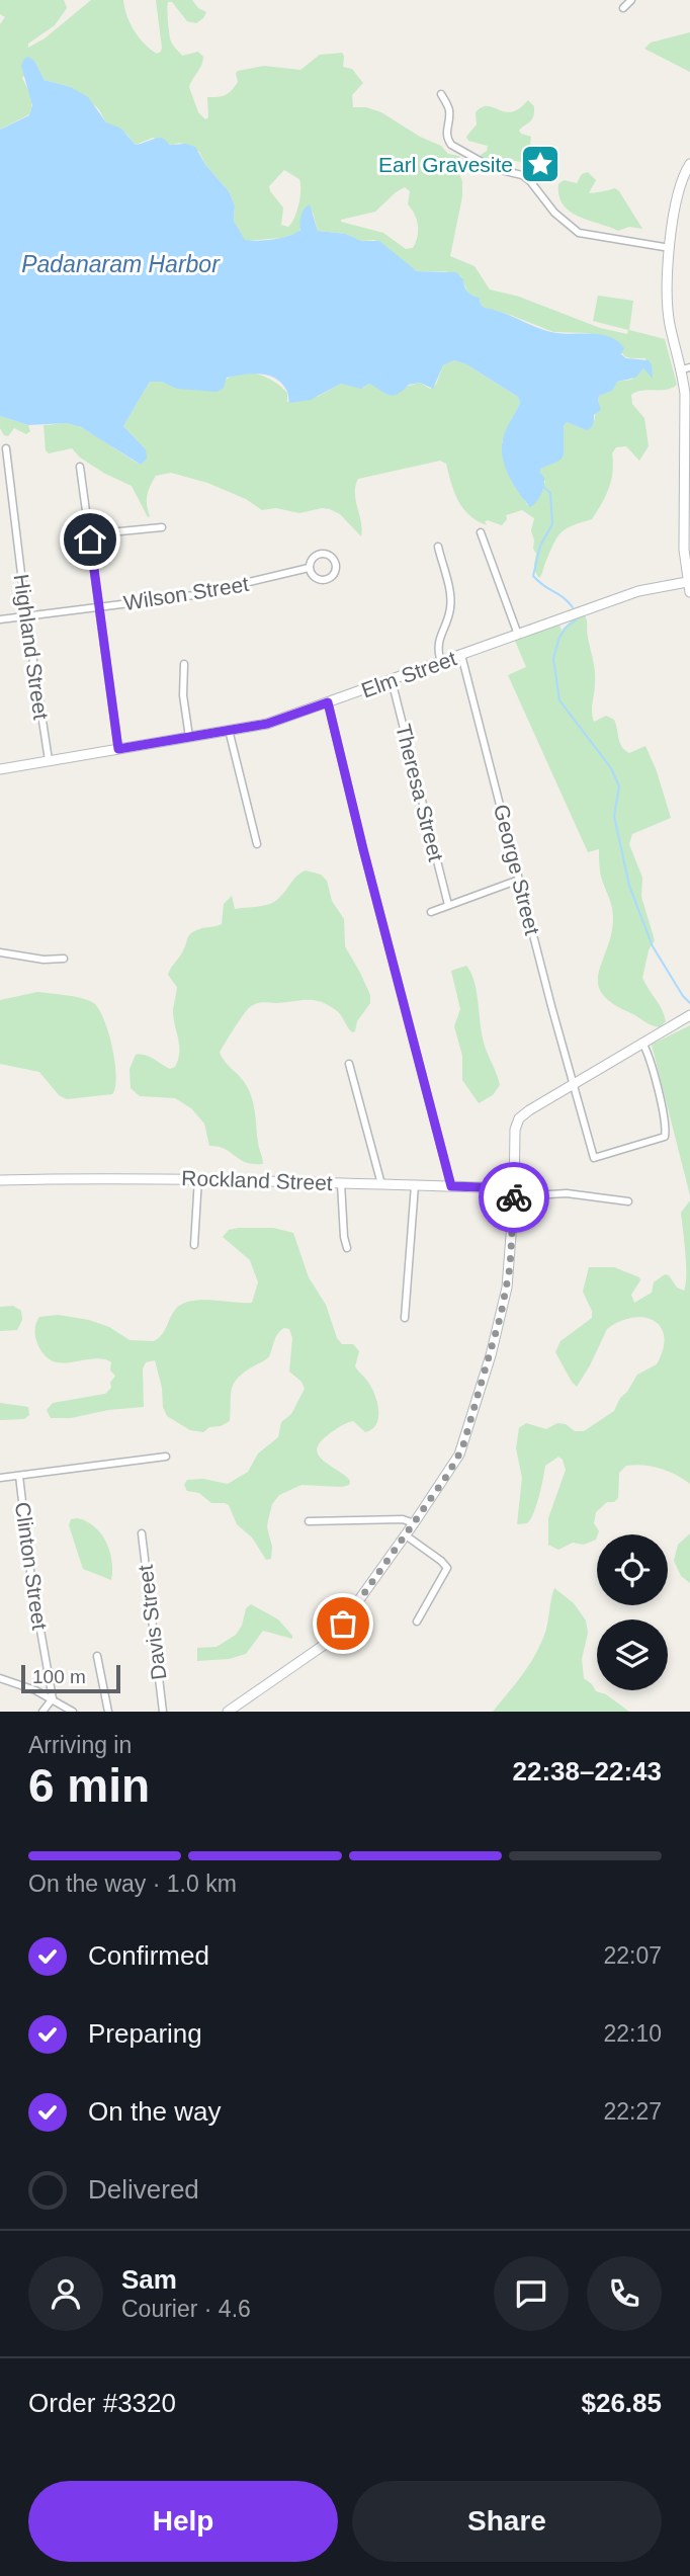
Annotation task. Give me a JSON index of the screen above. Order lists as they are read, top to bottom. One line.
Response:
{"streets":{"main road":["Elm Street","Rockland Street"],"street":["Wilson Street","Highland Street","Theresa Street","George Street","Clinton Street","Davis Street"]},"crossings":[["Wilson Street","Highland Street"],["Highland Street","Elm Street"],["Elm Street","Theresa Street"],["Elm Street","George Street"]],"water":["Padanaram Harbor"],"places":{"place":["Earl Gravesite"]},"scale_bar":"100 m","page":{"scale":"100 m","heading":["6 min","Arriving in","22:38–22:43"],"panel":["Sam","Courier · 4.6","Order #3320","$26.85"],"bar":"On the way · 1.0 km","list":[["Confirmed","22:07"],["Preparing","22:10"],["On the way","22:27"],"Delivered"],"buttons":["Help","Share"]}}
